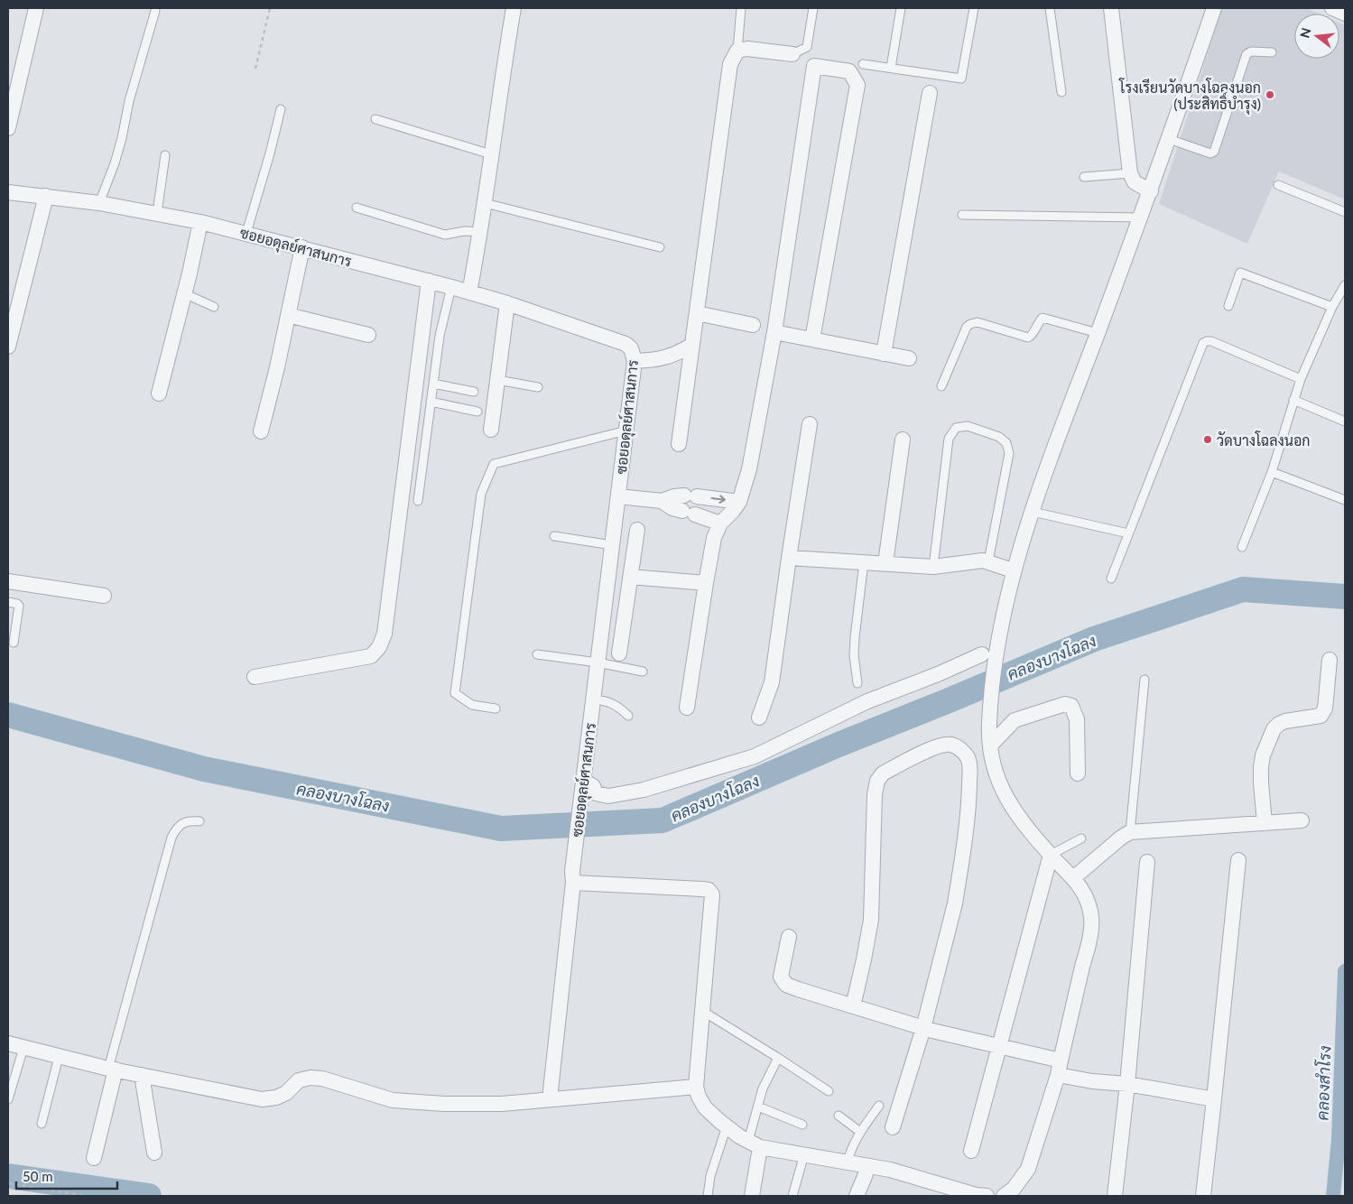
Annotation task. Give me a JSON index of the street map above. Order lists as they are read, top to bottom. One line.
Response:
{"streets":{"street":["ซอยอดุลย์ศาสนการ"]},"water":["คลองบางโฉลง","คลองสำโรง"],"places":["โรงเรียนวัดบางโฉลงนอก (ประสิทธิ์บำรุง)","วัดบางโฉลงนอก"],"scale_bar":"50 m","north":"left"}
